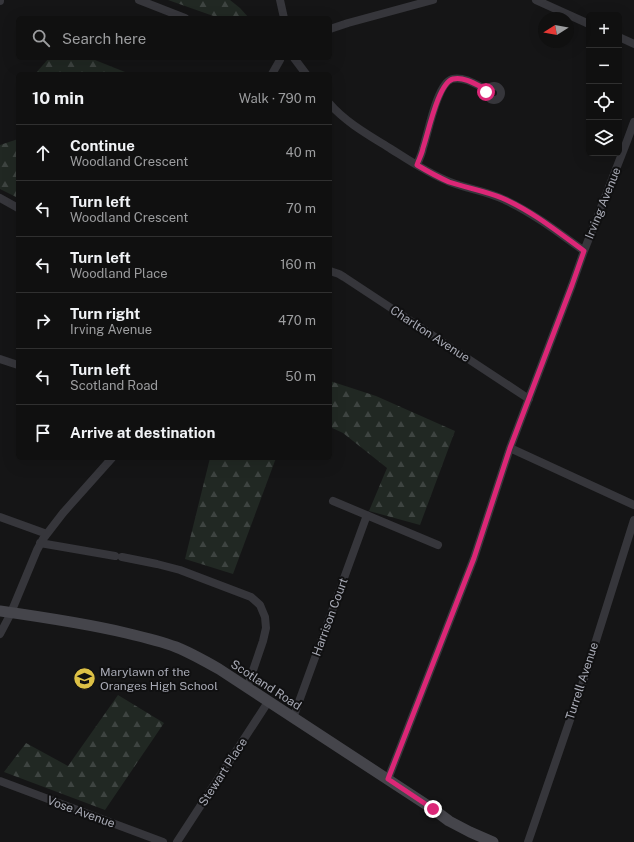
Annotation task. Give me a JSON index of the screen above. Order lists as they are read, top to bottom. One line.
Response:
{"streets":{"main road":["Scotland Road"],"street":["Irving Avenue","Charlton Avenue","Harrison Court","Turrell Avenue","Stewart Place","Vose Avenue"]},"crossings":[["Irving Avenue","Charlton Avenue"],["Irving Avenue","Scotland Road"],["Harrison Court","Scotland Road"],["Scotland Road","Stewart Place"]],"places":{"school or university":["Marylawn of the Oranges High School"]},"north":"left","page":{"map_buttons":["+","−"],"search":"Search here","heading":["10 min","Walk · 790 m"],"list":[["Continue","Woodland Crescent","40 m"],["Turn left","Woodland Crescent","70 m"],["Turn left","Woodland Place","160 m"],["Turn right","Irving Avenue","470 m"],["Turn left","Scotland Road","50 m"],"Arrive at destination"]}}
